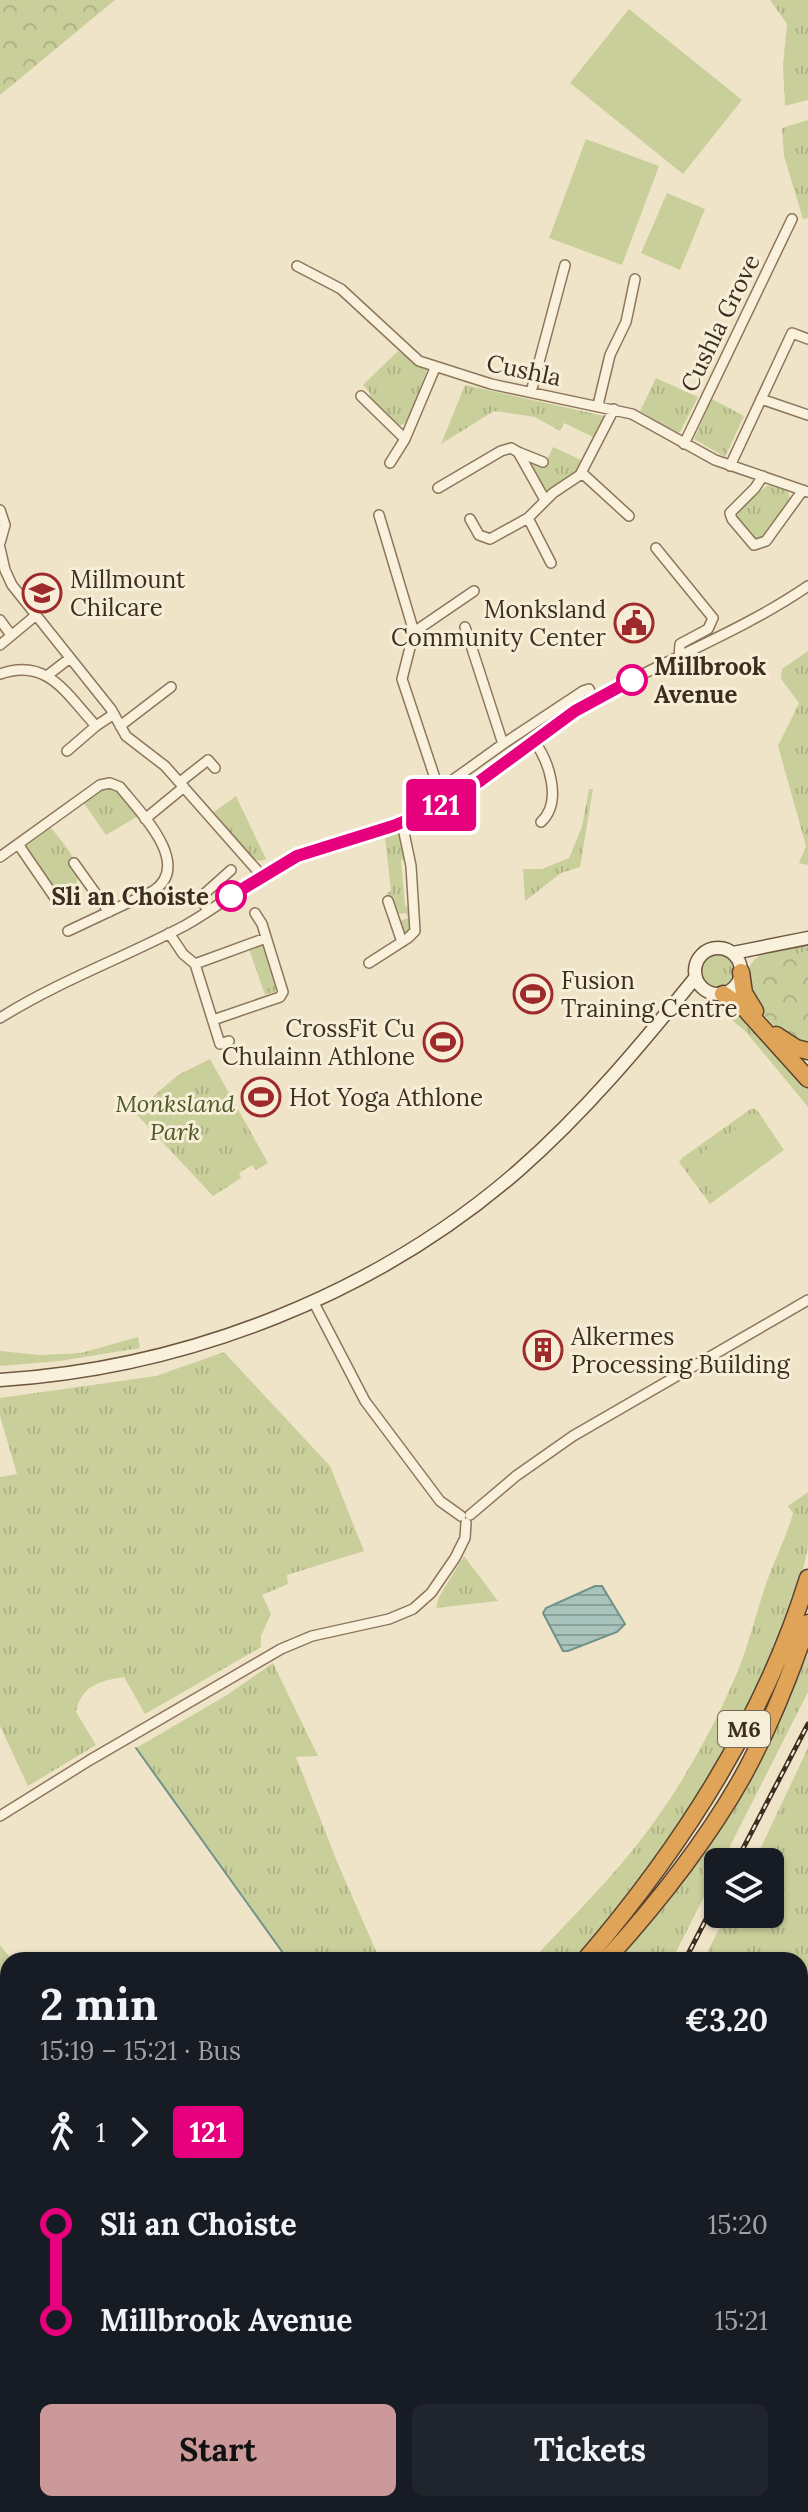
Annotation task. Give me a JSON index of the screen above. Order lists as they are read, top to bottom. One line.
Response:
{"streets":{"highway":["M6"],"street":["Cushla Grove","Cushla"]},"crossings":[["Cushla Grove","Cushla"]],"parks":["Monksland Park"],"places":{"school or university":["Millmount Chilcare"],"public building":["Monksland Community Center"],"other":["Millbrook Avenue","Sli an Choiste"],"sports":["Fusion Training Centre","CrossFit Cu Chulainn Athlone","Hot Yoga Athlone"],"building":["Alkermes Processing Building"]},"lines":["bus line 121"],"page":{"on_map":"121","heading":["2 min","15:19 – 15:21 · Bus","€3.20"],"legs":["1","121"],"list":[{"name":"Sli an Choiste","value":"15:20"},{"name":"Millbrook Avenue","value":"15:21"}],"buttons":["Start","Tickets"]}}
